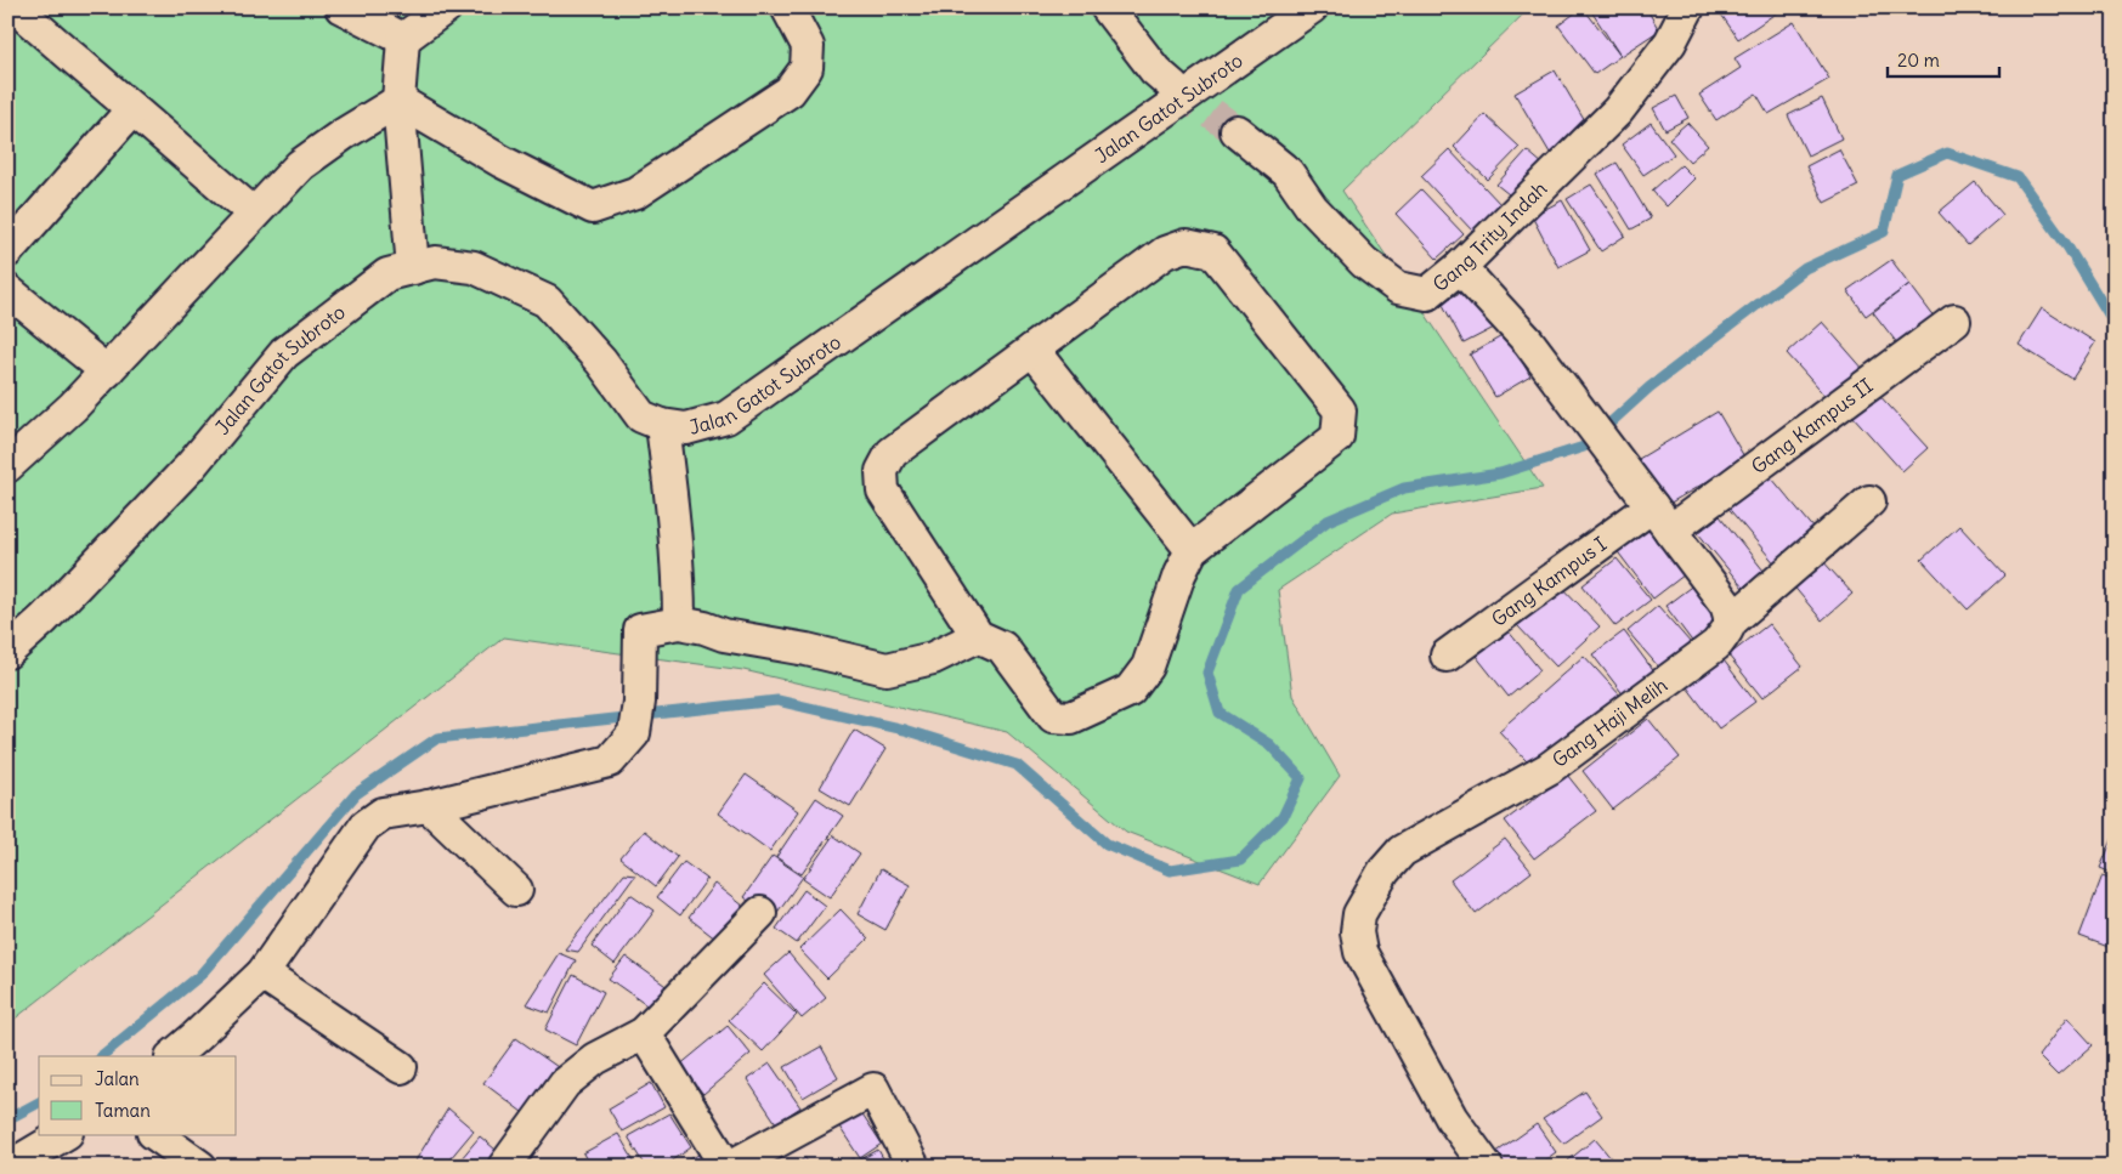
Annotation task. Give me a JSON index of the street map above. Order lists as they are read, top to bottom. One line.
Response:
{"streets":{"street":["Jalan Gatot Subroto","Gang Trity Indah","Gang Kampus II","Gang Kampus I","Gang Haji Melih"]},"crossings":[["Gang Kampus II","Gang Kampus I"]],"legend":["Jalan","Taman"],"scale_bar":"20 m"}
